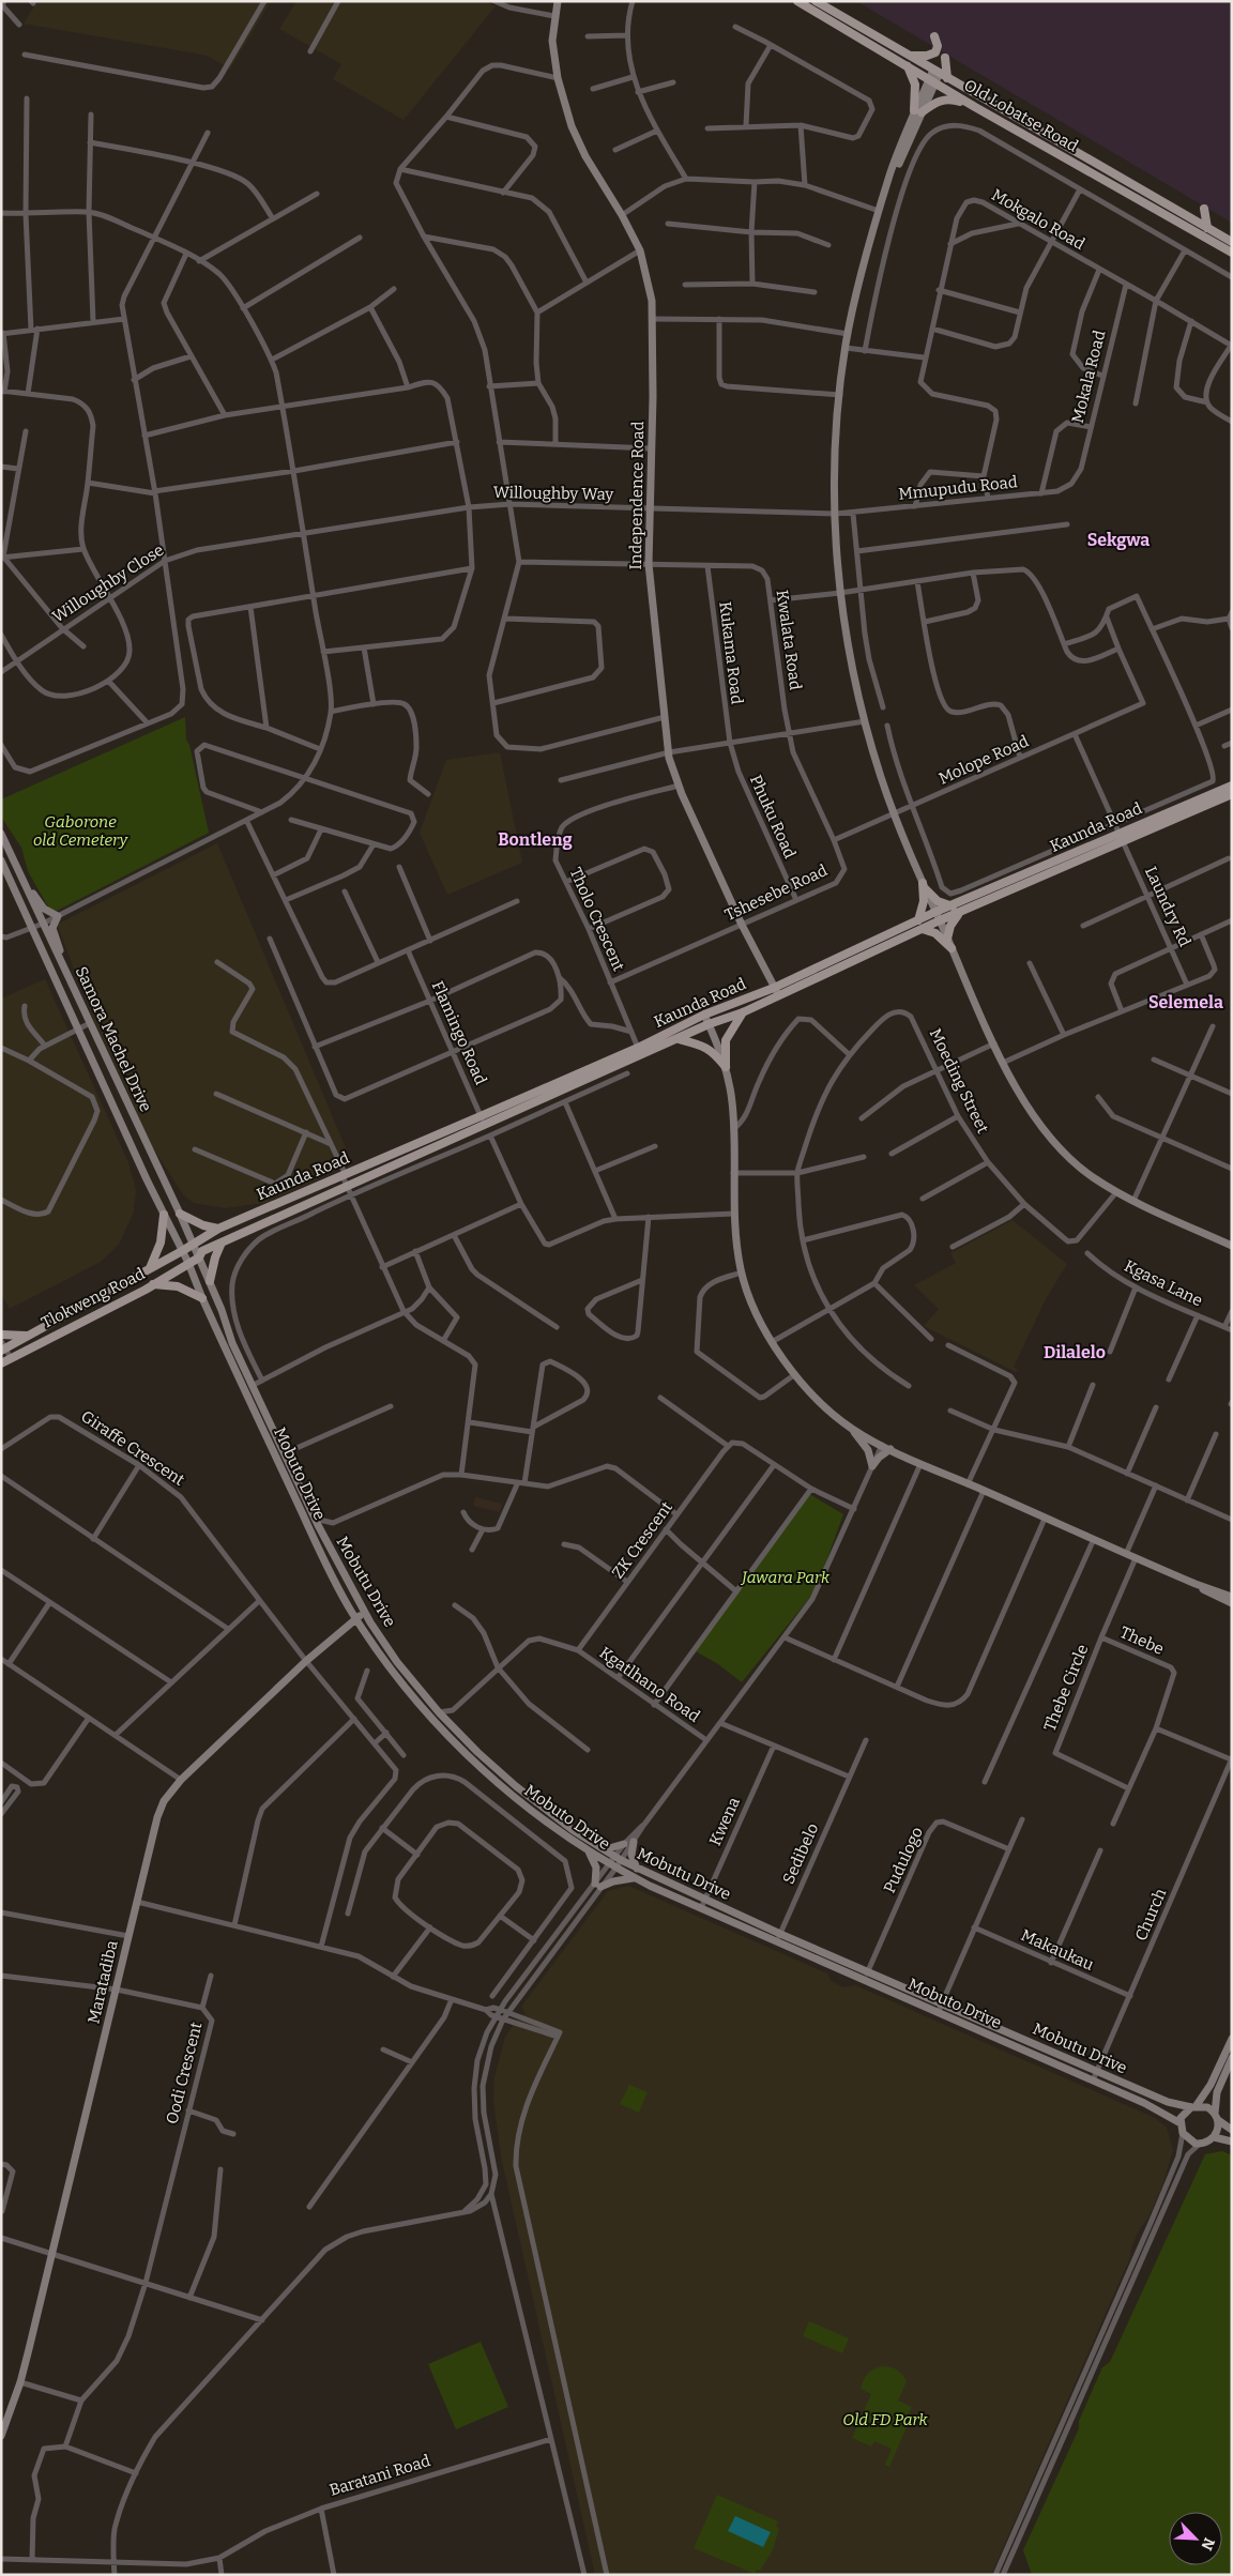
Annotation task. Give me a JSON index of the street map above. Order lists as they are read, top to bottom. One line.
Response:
{"streets":{"main road":["Old Lobatse Road","Kaunda Road","Tlokweng Road"],"street":["Mokgalo Road","Mokala Road","Mmupudu Road","Willoughby Way","Independence Road","Willoughby Close","Kwalata Road","Kukama Road","Molope Road","Phuku Road","Tshesebe Road","Laundry Rd","Tholo Crescent","Flamingo Road","Samora Machel Drive","Moeding Street","Kgasa Lane","Giraffe Crescent","Mobuto Drive","ZK Crescent","Mobutu Drive","Thebe","Kgatlhano Road","Thebe Circle","Kwena","Sedibelo","Pudulogo","Church","Makaukau","Maratadiba","Oodi Crescent","Baratani Road"]},"crossings":[["Mokgalo Road","Mokala Road"],["Mokala Road","Mmupudu Road"],["Mmupudu Road","Willoughby Way"],["Willoughby Way","Independence Road"],["Willoughby Way","Willoughby Close"],["Independence Road","Kwalata Road"],["Independence Road","Kaunda Road"],["Independence Road","Tshesebe Road"],["Independence Road","Tholo Crescent"],["Kwalata Road","Kukama Road"],["Kwalata Road","Tshesebe Road"],["Kukama Road","Phuku Road"],["Molope Road","Tshesebe Road"],["Molope Road","Laundry Rd"],["Phuku Road","Tshesebe Road"],["Kaunda Road","Laundry Rd"],["Kaunda Road","Tholo Crescent"],["Kaunda Road","Flamingo Road"],["Kaunda Road","Samora Machel Drive"],["Kaunda Road","Tlokweng Road"],["Kaunda Road","Mobutu Drive"],["Tshesebe Road","Tholo Crescent"],["Samora Machel Drive","Tlokweng Road"],["Samora Machel Drive","Mobutu Drive"],["Tlokweng Road","Mobuto Drive"],["Tlokweng Road","Mobutu Drive"],["Giraffe Crescent","Maratadiba"],["Mobuto Drive","Mobutu Drive"],["Mobuto Drive","Kwena"],["Mobuto Drive","Sedibelo"],["Mobuto Drive","Pudulogo"],["Mobuto Drive","Church"],["Mobuto Drive","Maratadiba"],["ZK Crescent","Kgatlhano Road"],["Mobutu Drive","Kwena"],["Mobutu Drive","Sedibelo"],["Mobutu Drive","Pudulogo"],["Mobutu Drive","Church"],["Mobutu Drive","Maratadiba"],["Thebe","Thebe Circle"],["Church","Makaukau"],["Maratadiba","Oodi Crescent"]],"districts":["Sekgwa","Bontleng","Selemela","Dilalelo"],"parks":["Gaborone old Cemetery","Jawara Park","Old FD Park"],"north":"bottom right"}
